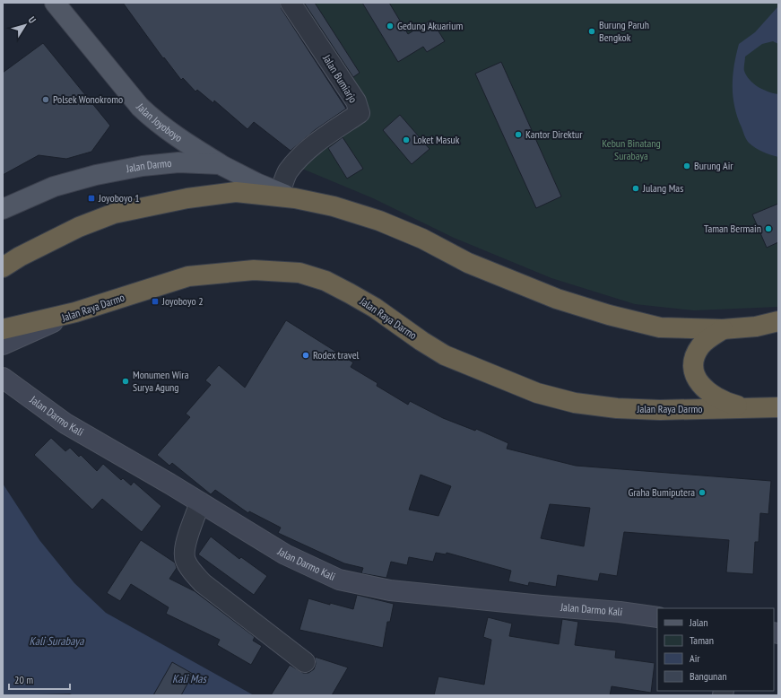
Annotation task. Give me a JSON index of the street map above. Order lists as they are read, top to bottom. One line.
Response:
{"streets":{"highway":["Jalan Raya Darmo"],"main road":["Jalan Joyoboyo","Jalan Darmo","Jalan Darmo Kali"],"street":["Jalan Bumiarjo"]},"crossings":[["Jalan Bumiarjo","Jalan Darmo"],["Jalan Joyoboyo","Jalan Darmo"]],"water":["Kali Surabaya","Kali Mas"],"parks":["Kebun Binatang Surabaya"],"places":{"other":["Gedung Akuarium","Burung Paruh Bengkok","Polsek Wonokromo","Kantor Direktur","Loket Masuk","Burung Air","Julang Mas","Taman Bermain","Rodex travel","Monumen Wira Surya Agung","Graha Bumiputera"],"transit":["Joyoboyo 1","Joyoboyo 2"]},"legend":["Jalan","Taman","Air","Bangunan"],"scale_bar":"20 m","north":"top right"}
